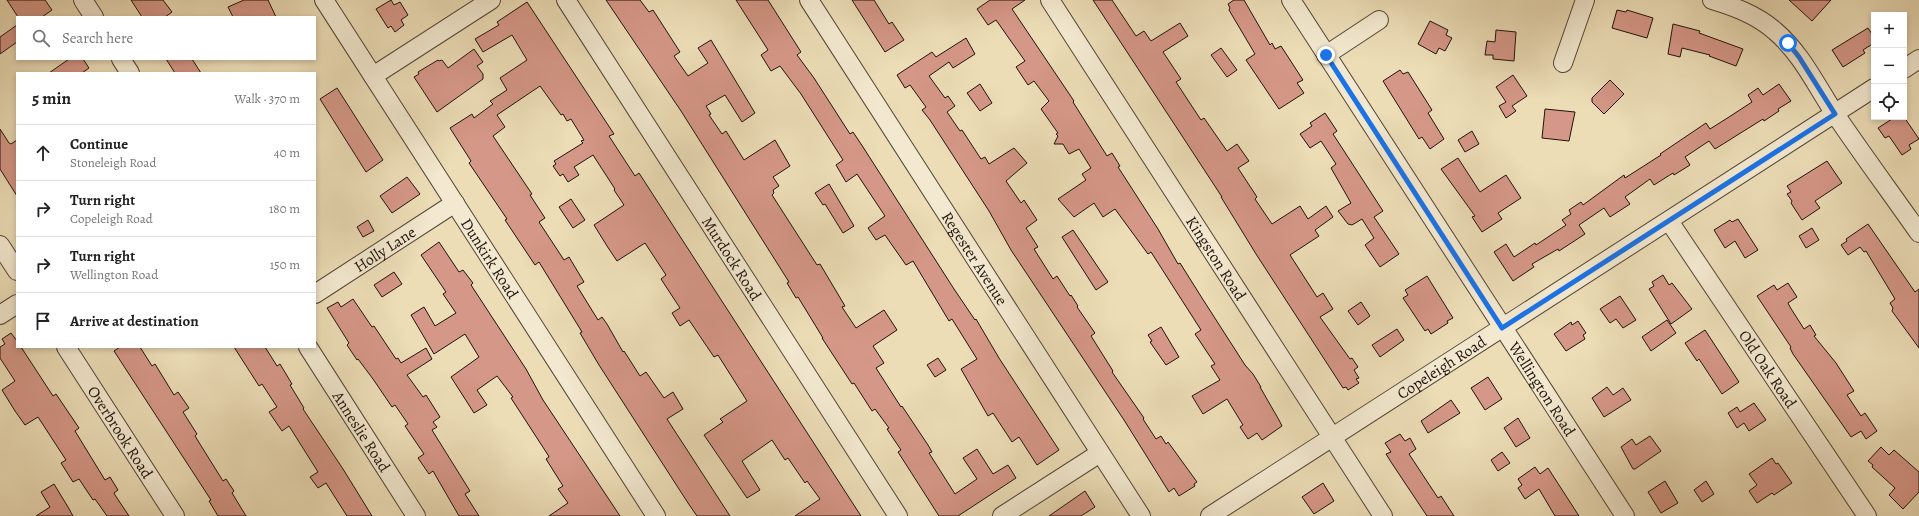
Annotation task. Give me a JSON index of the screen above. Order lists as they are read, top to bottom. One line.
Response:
{"streets":{"street":["Holly Lane","Dunkirk Road","Murdock Road","Regester Avenue","Kingston Road","Copeleigh Road","Old Oak Road","Wellington Road","Overbrook Road","Anneslie Road"]},"crossings":[["Holly Lane","Dunkirk Road"],["Kingston Road","Copeleigh Road"],["Copeleigh Road","Old Oak Road"],["Copeleigh Road","Wellington Road"]],"page":{"map_buttons":["+","−"],"search":"Search here","heading":["5 min","Walk · 370 m"],"list":[["Continue","Stoneleigh Road","40 m"],["Turn right","Copeleigh Road","180 m"],["Turn right","Wellington Road","150 m"],"Arrive at destination"]}}
